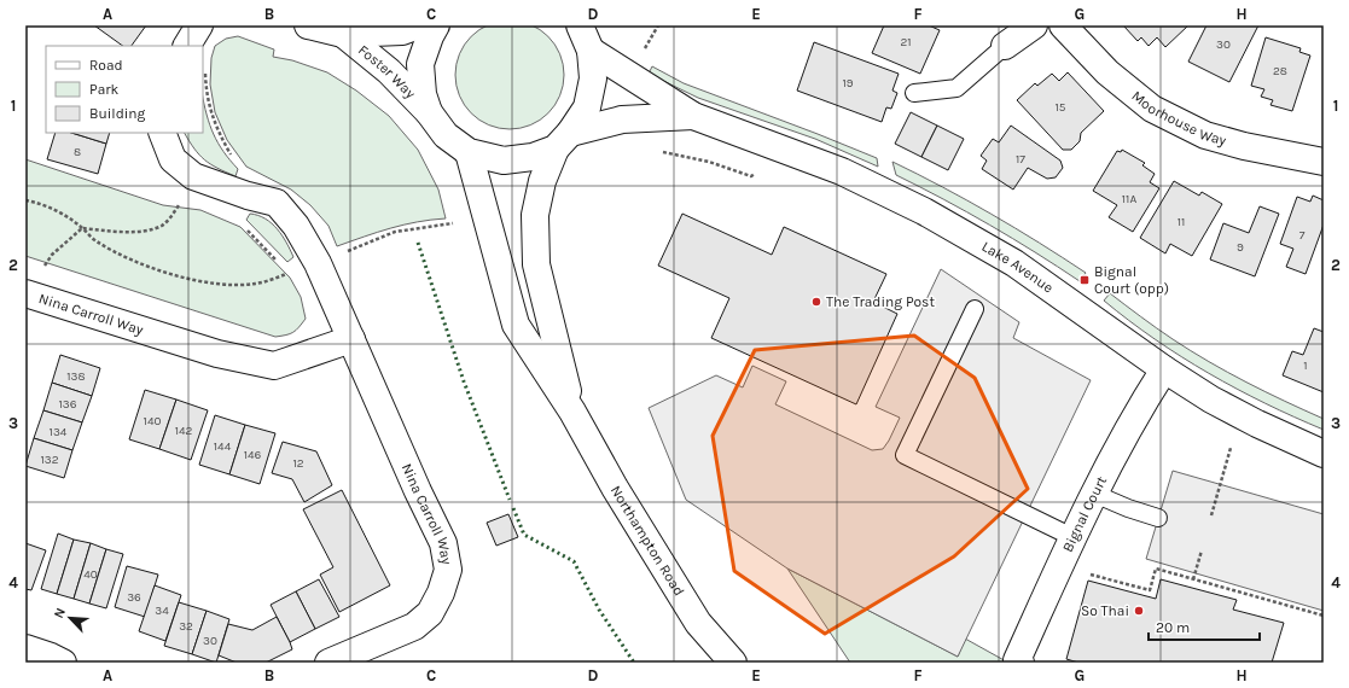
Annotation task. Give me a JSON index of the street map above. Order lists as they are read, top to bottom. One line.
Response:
{"streets":{"street":["Foster Way","Moorhouse Way","Lake Avenue","Nina Carroll Way","Bignal Court","Northampton Road"]},"crossings":[["Lake Avenue","Bignal Court"]],"places":{"transit":["Bignal Court (opp)"],"other":["The Trading Post","So Thai"]},"house_numbers":["21","30","28","19","15","8","17","11A","11","7","9","1","138","136","140","142","134","144","146","132","12","40","36","34","32","30"],"legend":["Road","Park","Building"],"scale_bar":"20 m","north":"top left","grid":{"columns":["A","B","C","D","E","F","G","H"],"rows":["1","2","3","4"]}}
